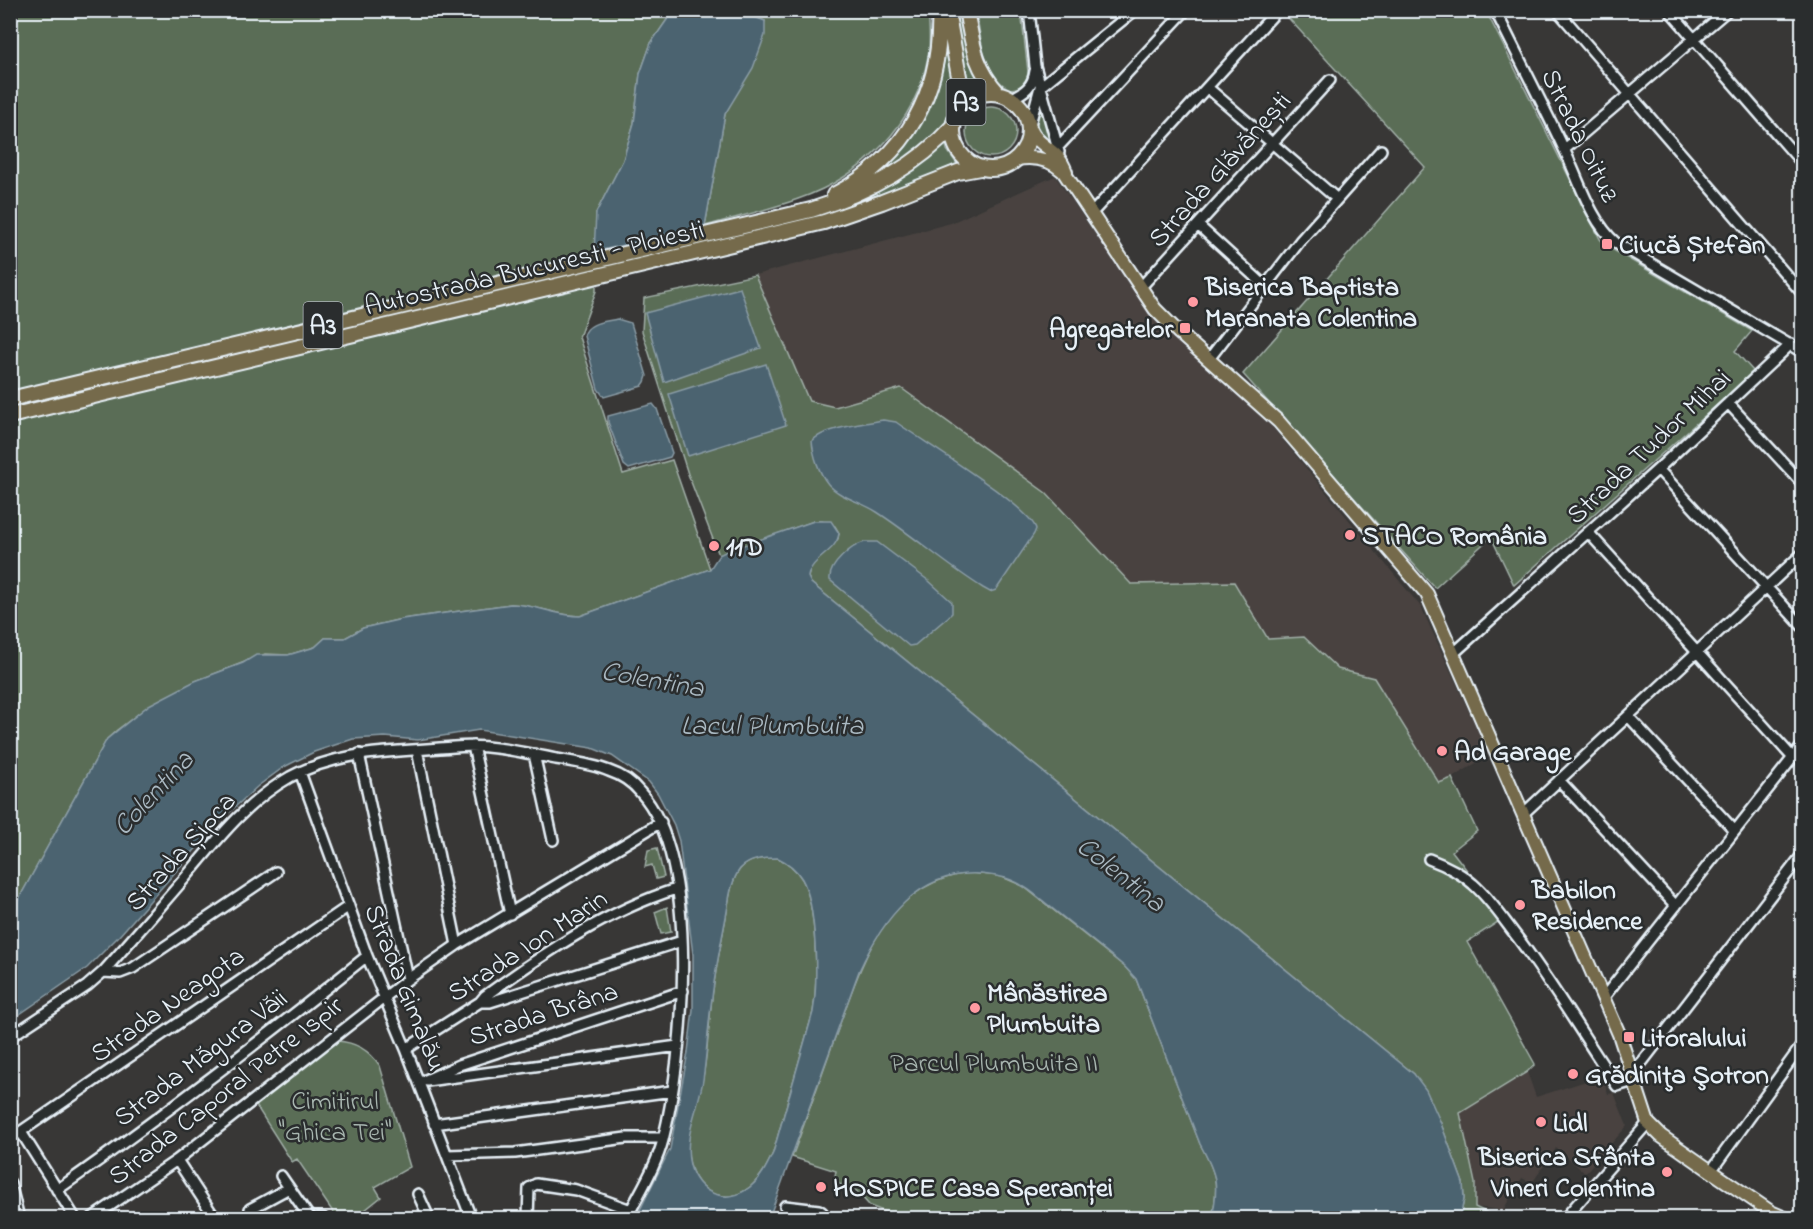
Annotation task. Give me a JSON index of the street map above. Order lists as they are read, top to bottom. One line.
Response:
{"streets":{"highway":["A3","Autostrada Bucuresti - Ploiesti"],"street":["Strada Oituz","Strada Glăvănești","Strada Tudor Mihai","Strada Șipca","Strada Ion Marin","Strada Gimalău","Strada Neagota","Strada Brâna","Strada Măgura Văii","Strada Caporal Petre Ispir"]},"crossings":[["A3","Autostrada Bucuresti - Ploiesti"],["Strada Oituz","Strada Tudor Mihai"],["Strada Șipca","Strada Ion Marin"],["Strada Șipca","Strada Gimalău"],["Strada Șipca","Strada Brâna"],["Strada Șipca","Strada Caporal Petre Ispir"],["Strada Ion Marin","Strada Gimalău"],["Strada Gimalău","Strada Neagota"],["Strada Gimalău","Strada Brâna"],["Strada Gimalău","Strada Măgura Văii"],["Strada Gimalău","Strada Caporal Petre Ispir"]],"water":["Colentina","Lacul Plumbuita"],"parks":["Parcul Plumbuita II","Cimitirul \"Ghica Tei\""],"places":{"transit":["Ciucă Ștefan","Agregatelor","Litoralului"],"other":["Biserica Baptista Maranata Colentina","STACO România","11D","Ad Garage","Babilon Residence","Mânăstirea Plumbuita","Grădiniţa Şotron","Lidl","Biserica Sfânta Vineri Colentina","HOSPICE Casa Speranței"]}}
